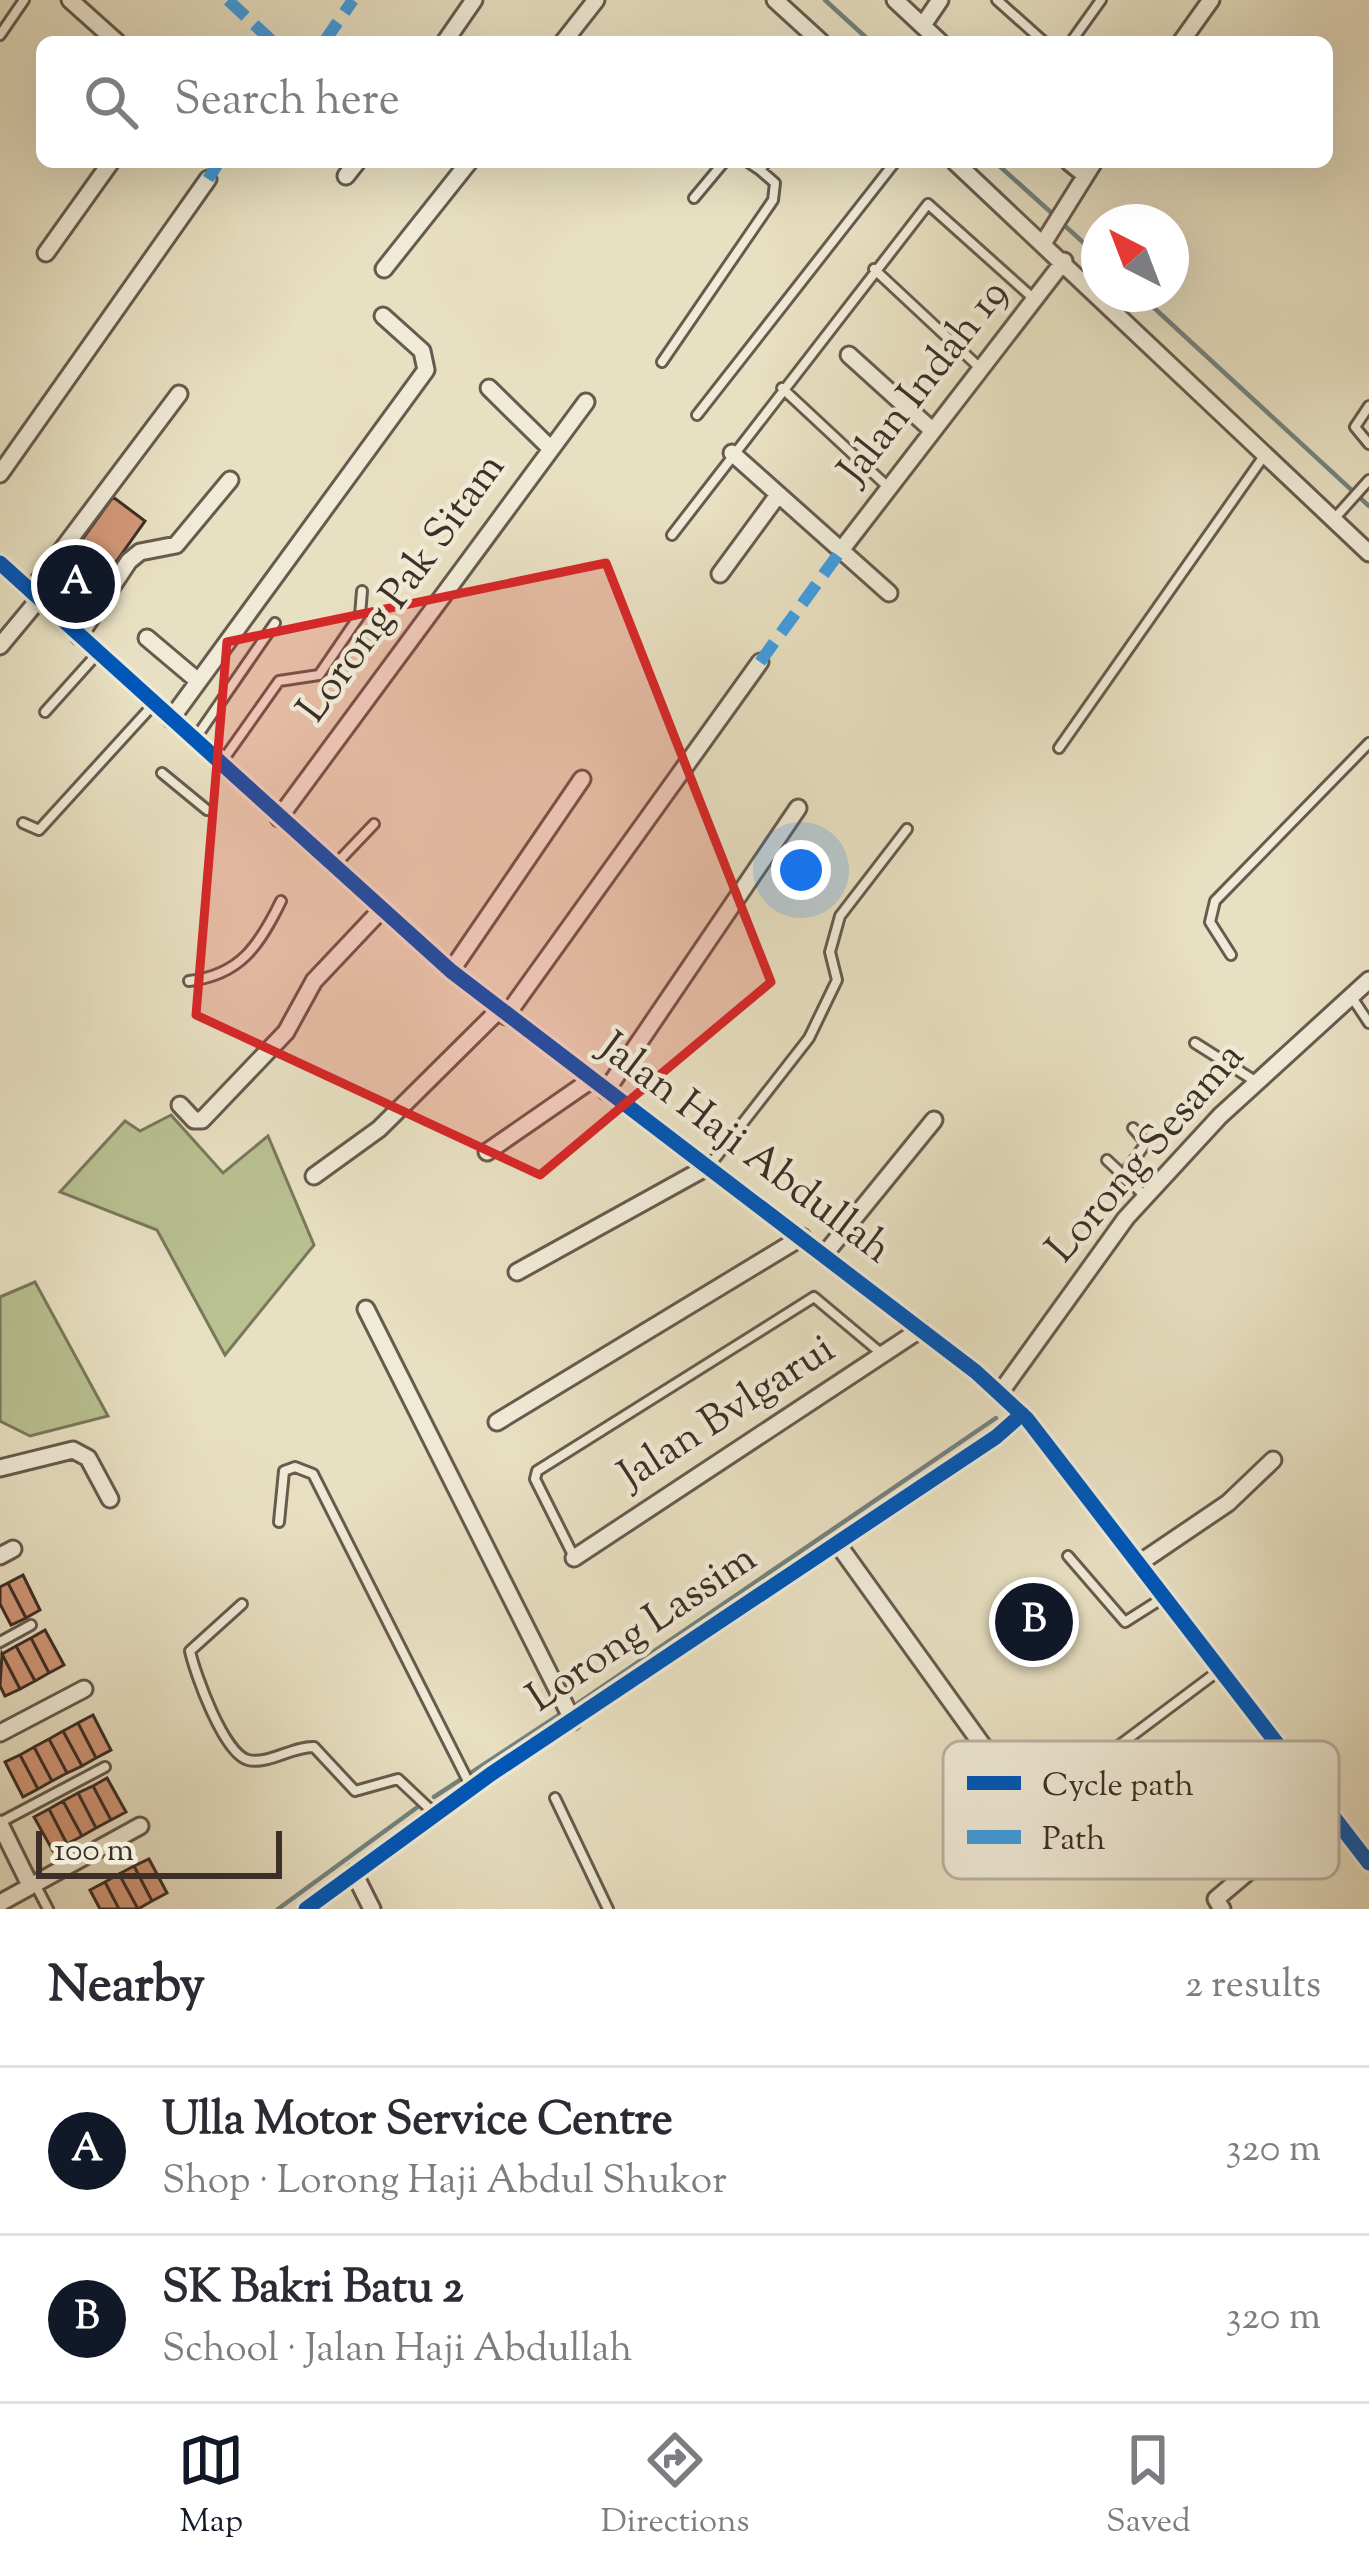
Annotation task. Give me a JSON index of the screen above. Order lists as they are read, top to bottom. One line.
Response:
{"streets":{"street":["Jalan Indah 19","Lorong Pak Sitam","Jalan Haji Abdullah","Lorong Sesama","Jalan Bvlgarui","Lorong Lassim"]},"crossings":[["Lorong Pak Sitam","Jalan Haji Abdullah"],["Jalan Haji Abdullah","Lorong Sesama"],["Jalan Haji Abdullah","Jalan Bvlgarui"],["Jalan Haji Abdullah","Lorong Lassim"]],"legend":["Cycle path","Path"],"scale_bar":"100 m","north":"top left","page":{"search":"Search here","pins":["A","B"],"scale":"100 m","heading":["Nearby","2 results"],"list":[{"mark":"A","name":"Ulla Motor Service Centre","note":"Shop · Lorong Haji Abdul Shukor","value":"320 m"},{"mark":"B","name":"SK Bakri Batu 2","note":"School · Jalan Haji Abdullah","value":"320 m"}],"nav":["Map","Directions","Saved"]}}
